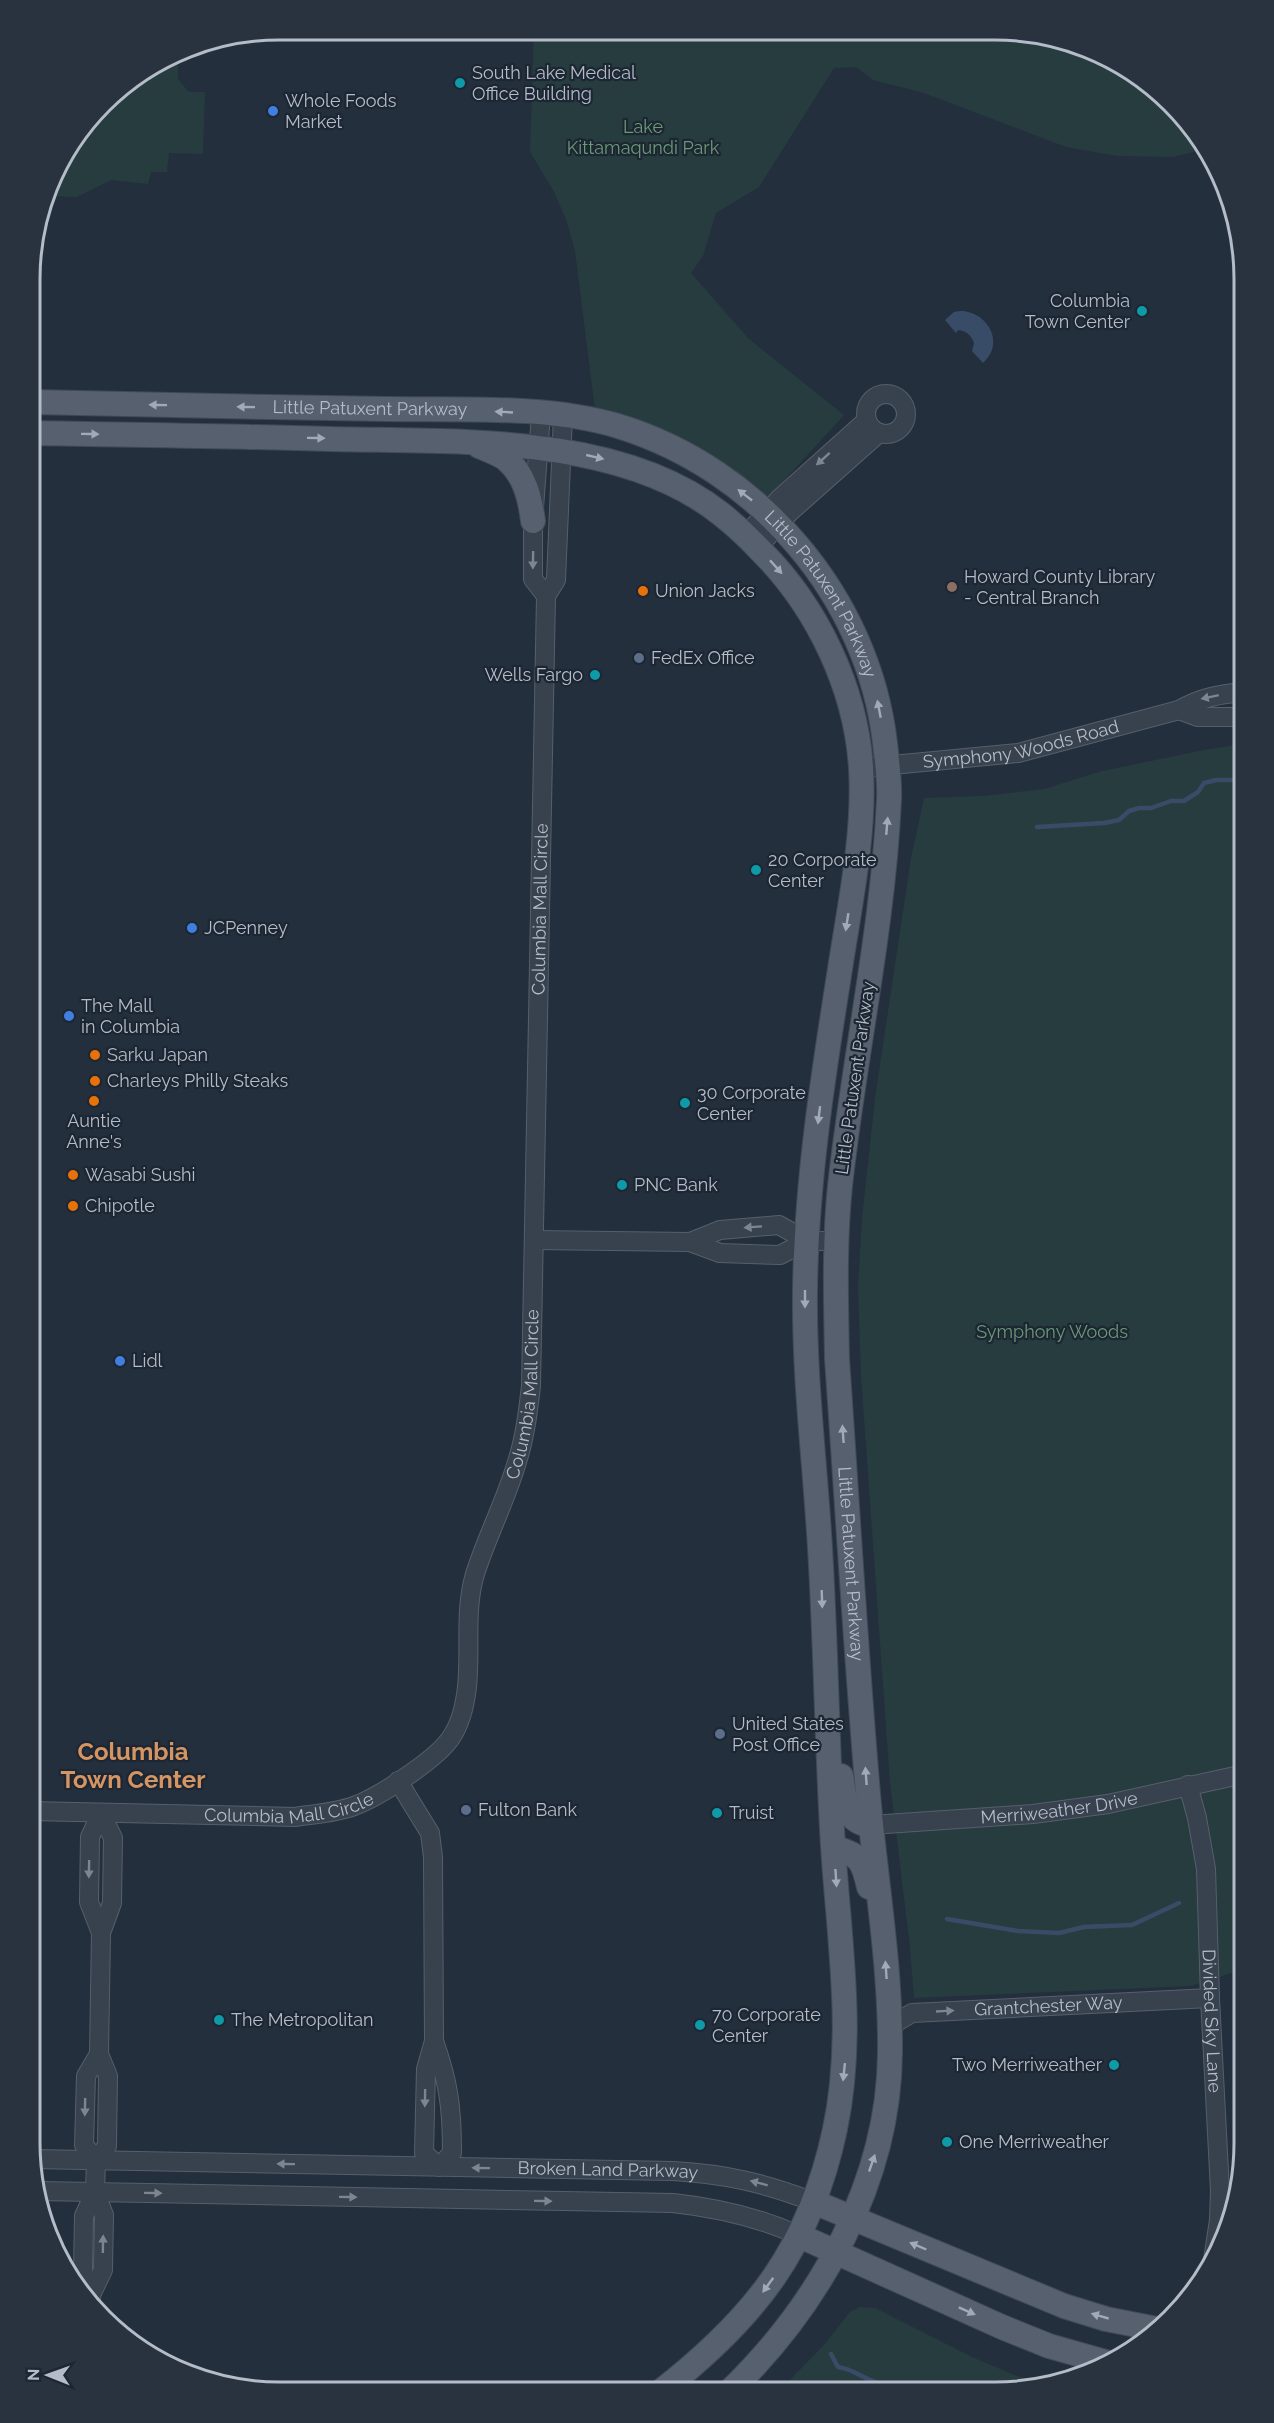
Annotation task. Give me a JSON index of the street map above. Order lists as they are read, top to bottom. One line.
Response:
{"streets":{"main road":["Little Patuxent Parkway","Broken Land Parkway"],"street":["Symphony Woods Road","Columbia Mall Circle","Merriweather Drive","Grantchester Way","Divided Sky Lane"]},"crossings":[["Little Patuxent Parkway","Symphony Woods Road"],["Little Patuxent Parkway","Columbia Mall Circle"],["Little Patuxent Parkway","Merriweather Drive"],["Little Patuxent Parkway","Grantchester Way"],["Little Patuxent Parkway","Broken Land Parkway"],["Merriweather Drive","Divided Sky Lane"],["Grantchester Way","Divided Sky Lane"]],"one_way":["Grantchester Way"],"districts":["Columbia Town Center"],"parks":["Lake Kittamaqundi Park","Symphony Woods"],"places":["South Lake Medical Office Building","Whole Foods Market","Columbia Town Center","Howard County Library - Central Branch","Union Jacks","FedEx Office","Wells Fargo","20 Corporate Center","JCPenney","The Mall in Columbia","Sarku Japan","Charleys Philly Steaks","Auntie Anne's","30 Corporate Center","Wasabi Sushi","PNC Bank","Chipotle","Lidl","United States Post Office","Fulton Bank","Truist","The Metropolitan","70 Corporate Center","Two Merriweather","One Merriweather"],"north":"left"}
